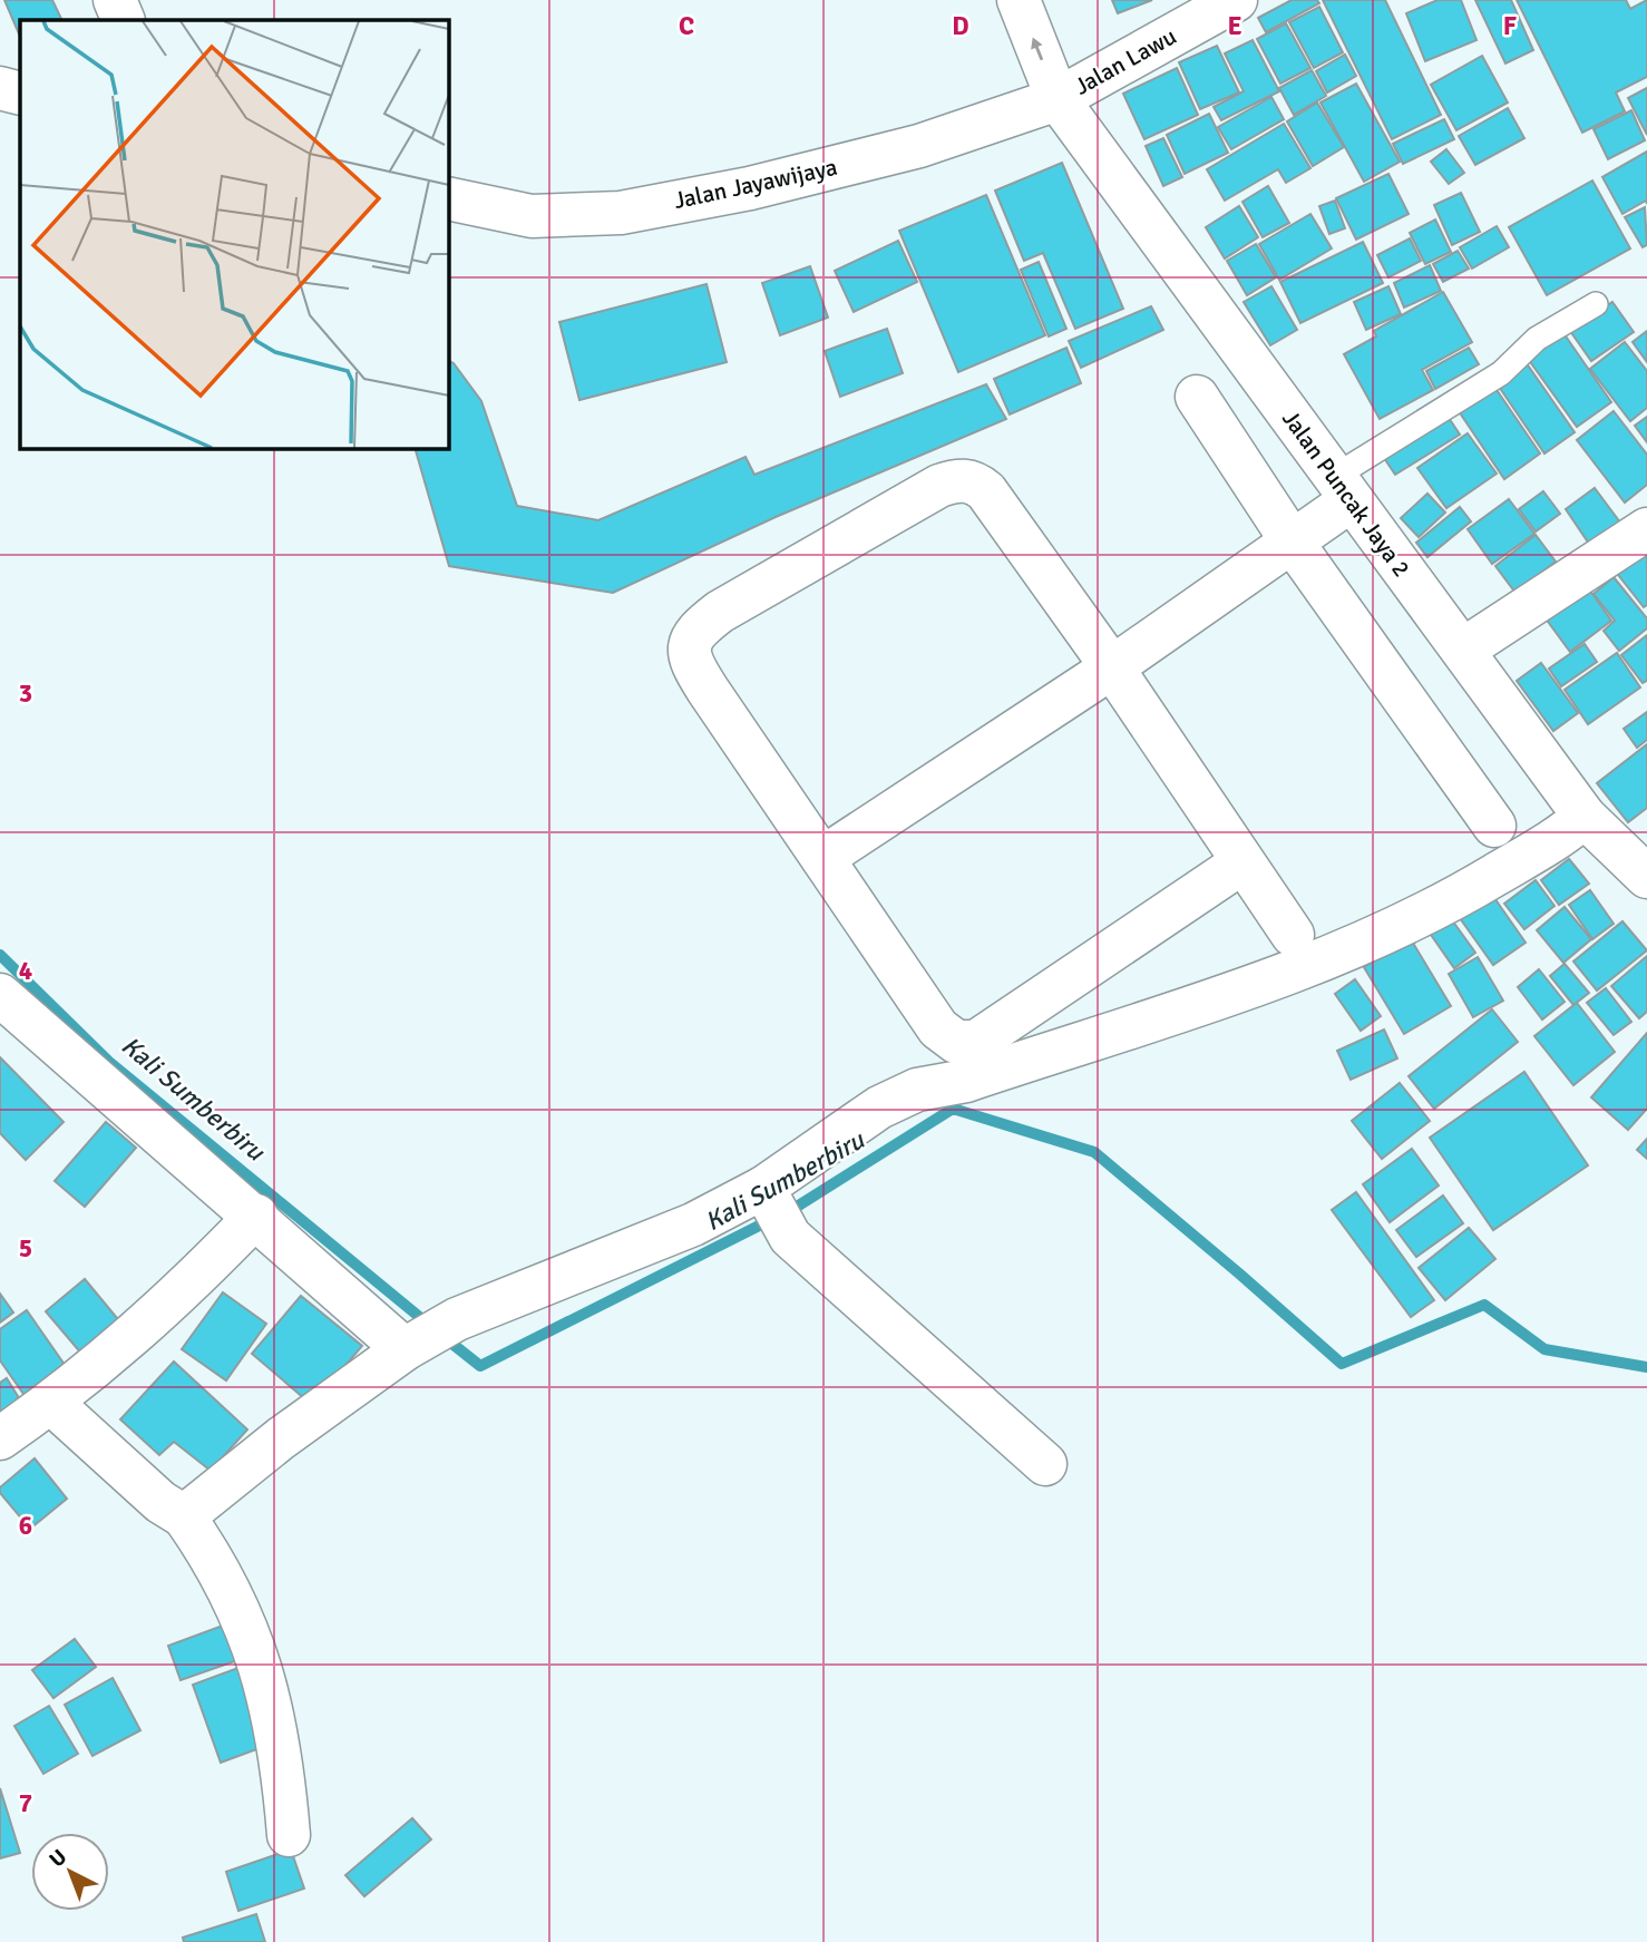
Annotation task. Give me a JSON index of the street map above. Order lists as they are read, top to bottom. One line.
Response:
{"streets":{"street":["Jalan Lawu","Jalan Jayawijaya","Jalan Puncak Jaya 2"]},"crossings":[["Jalan Lawu","Jalan Jayawijaya"],["Jalan Lawu","Jalan Puncak Jaya 2"],["Jalan Jayawijaya","Jalan Puncak Jaya 2"]],"water":["Kali Sumberbiru"],"north":"top left","grid":{"columns":["C","D","E","F"],"rows":["3","4","5","6","7"]}}
